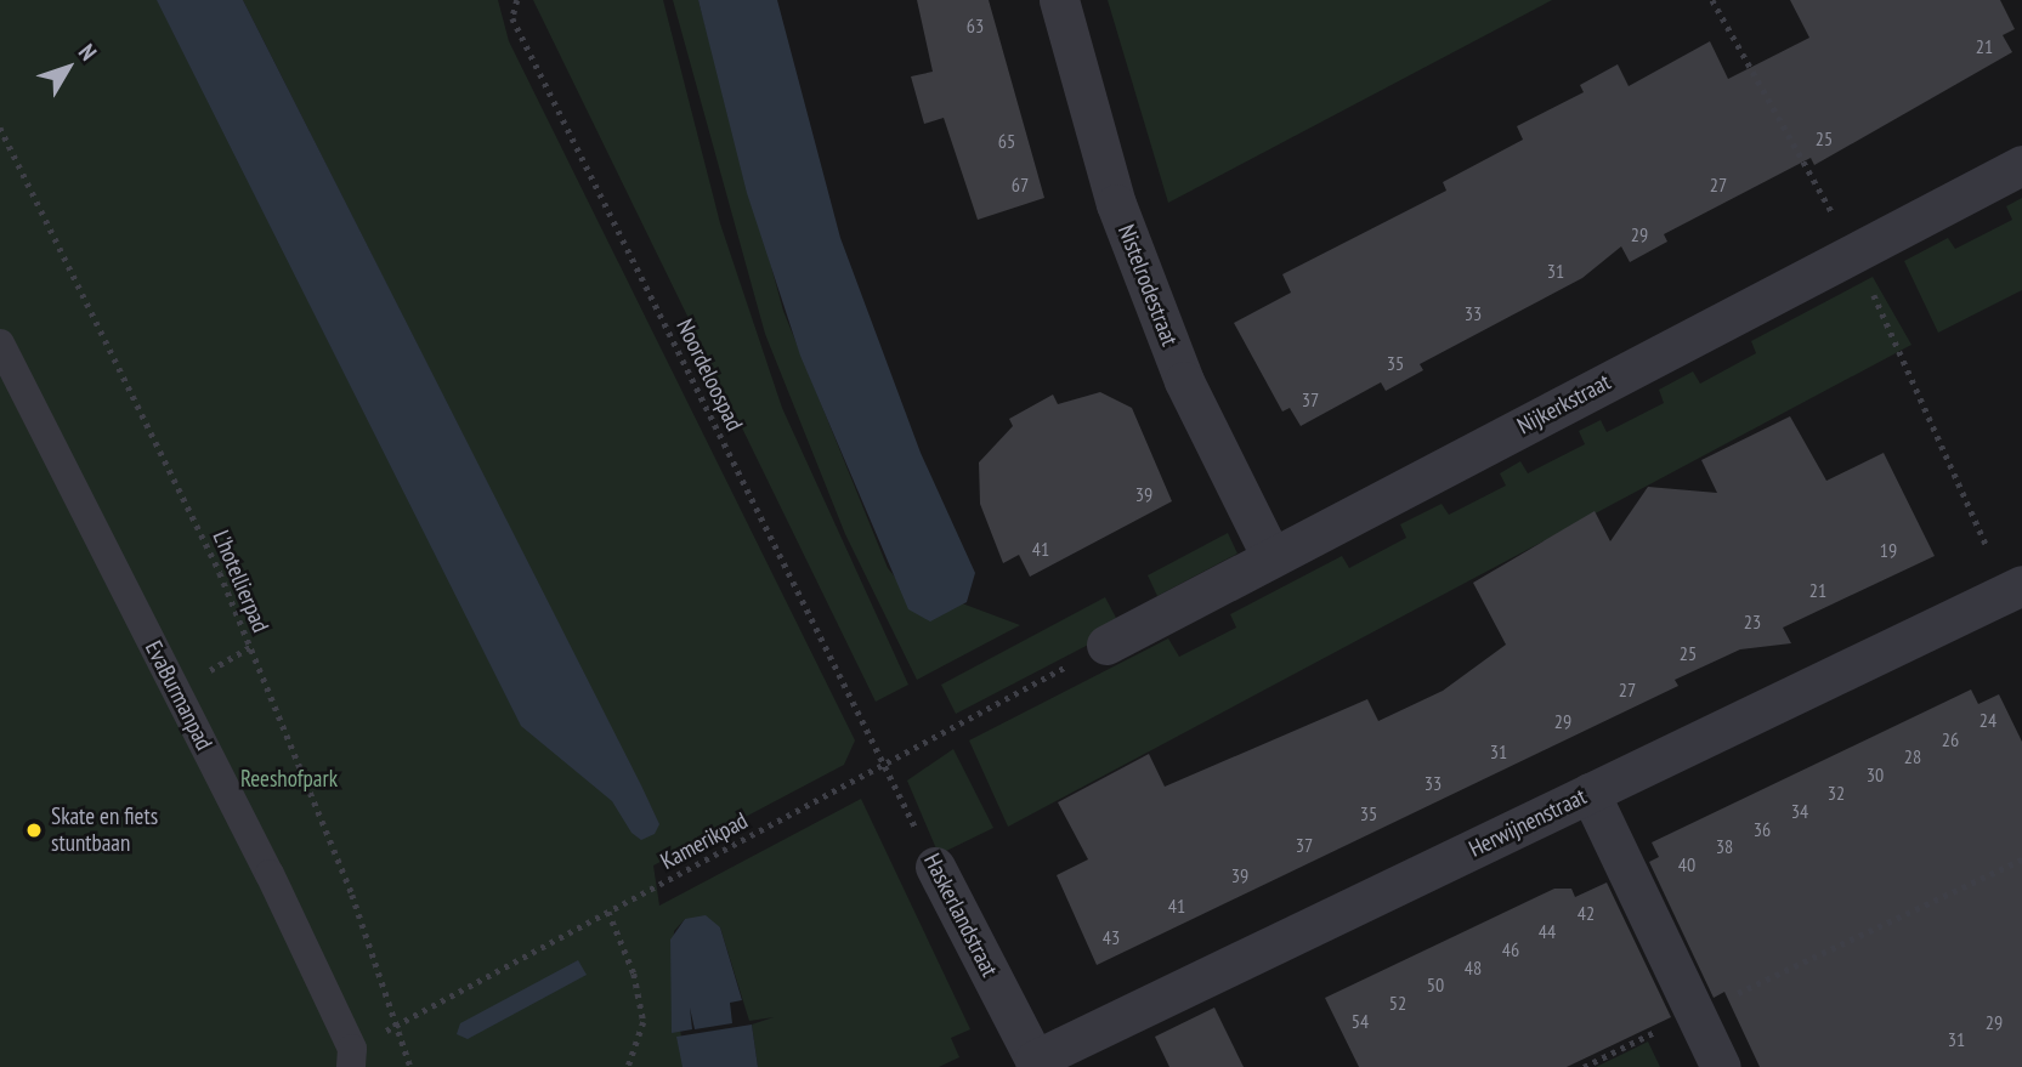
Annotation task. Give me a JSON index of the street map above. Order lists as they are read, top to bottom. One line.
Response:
{"streets":{"street":["Nistelrodestraat","Nijkerkstraat","EvaBurmanpad","Herwijnenstraat","Haskerlandstraat"],"path":["Noordeloospad","L'hotellierpad","Kamerikpad"]},"crossings":[["Nistelrodestraat","Nijkerkstraat"],["Noordeloospad","Kamerikpad"],["Noordeloospad","Haskerlandstraat"],["Nijkerkstraat","Kamerikpad"],["L'hotellierpad","Kamerikpad"],["EvaBurmanpad","Kamerikpad"],["Herwijnenstraat","Haskerlandstraat"],["Kamerikpad","Haskerlandstraat"]],"parks":["Reeshofpark"],"places":["Skate en fiets stuntbaan"],"house_numbers":["63","21","25","65","67","27","29","31","33","35","37","39","41","19","21","23","25","27","24","29","26","31","28","30","33","32","34","35","36","37","38","40","39","41","42","44","43","46","48","50","52","54","29","31"],"north":"top right"}
